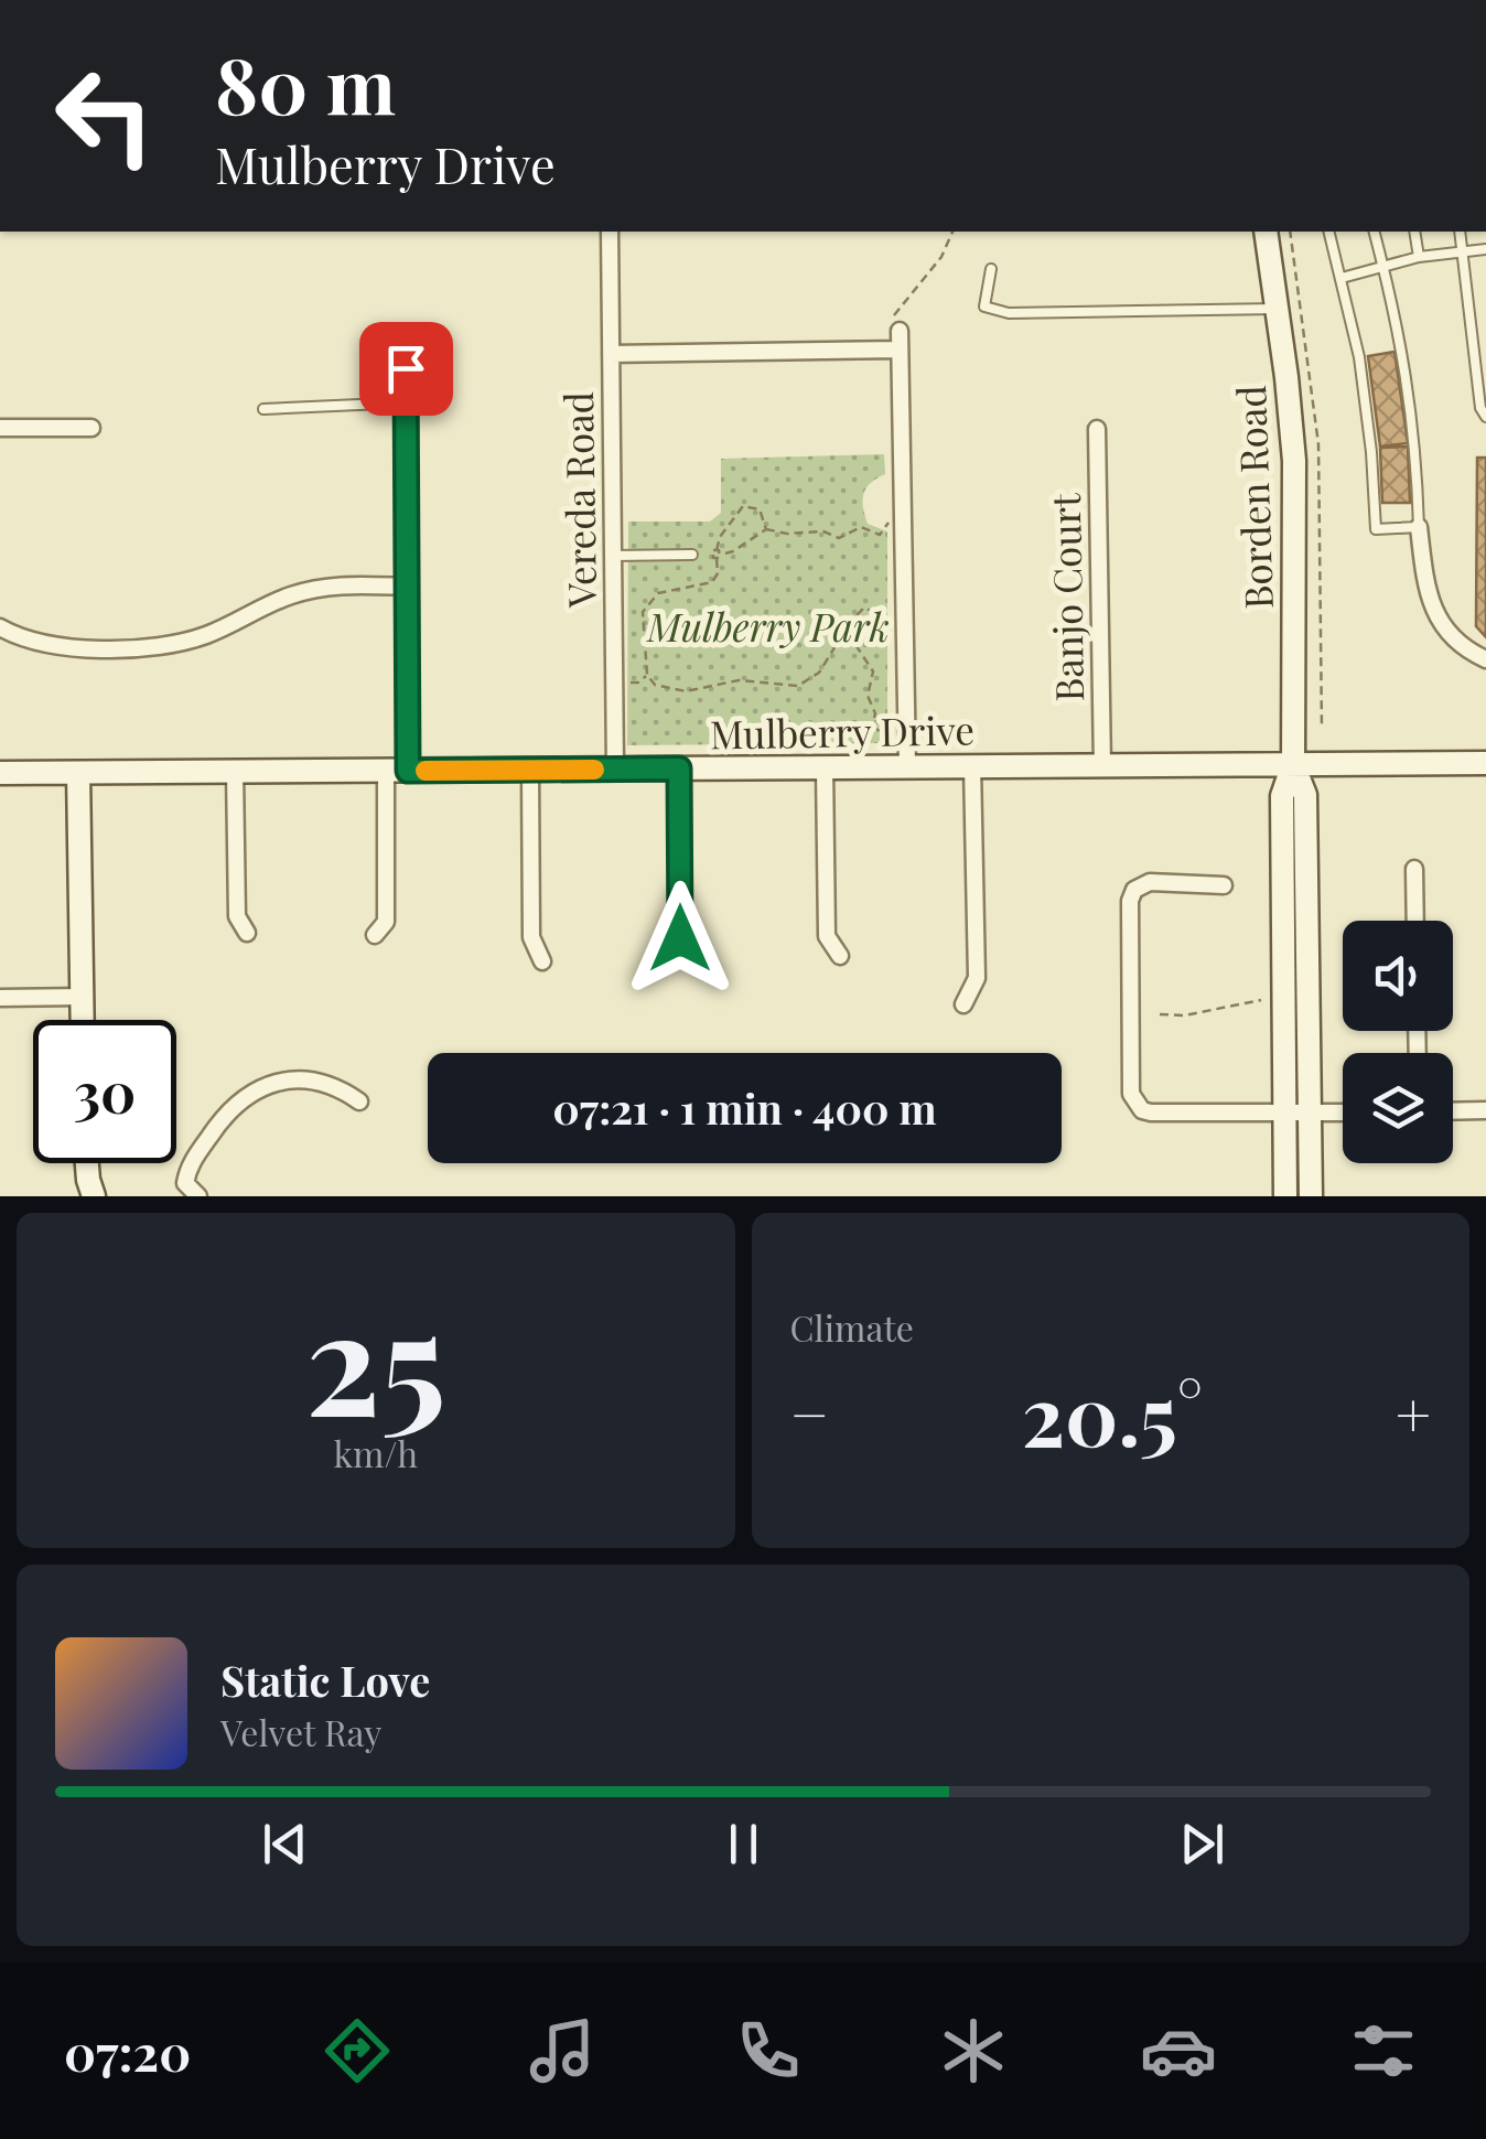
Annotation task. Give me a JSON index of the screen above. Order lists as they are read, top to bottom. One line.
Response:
{"streets":{"main road":["Borden Road","Mulberry Drive"],"street":["Vereda Road","Banjo Court"]},"crossings":[["Borden Road","Mulberry Drive"],["Vereda Road","Mulberry Drive"],["Banjo Court","Mulberry Drive"]],"parks":["Mulberry Park"],"page":{"turn":["80 m","Mulberry Drive"],"limit":"30","trip":"07:21 · 1 min · 400 m","tile":[["25","km/h"],"Climate"],"heat":["−","20.5°","+"],"song":["Static Love","Velvet Ray"],"tabs":"07:20"}}
